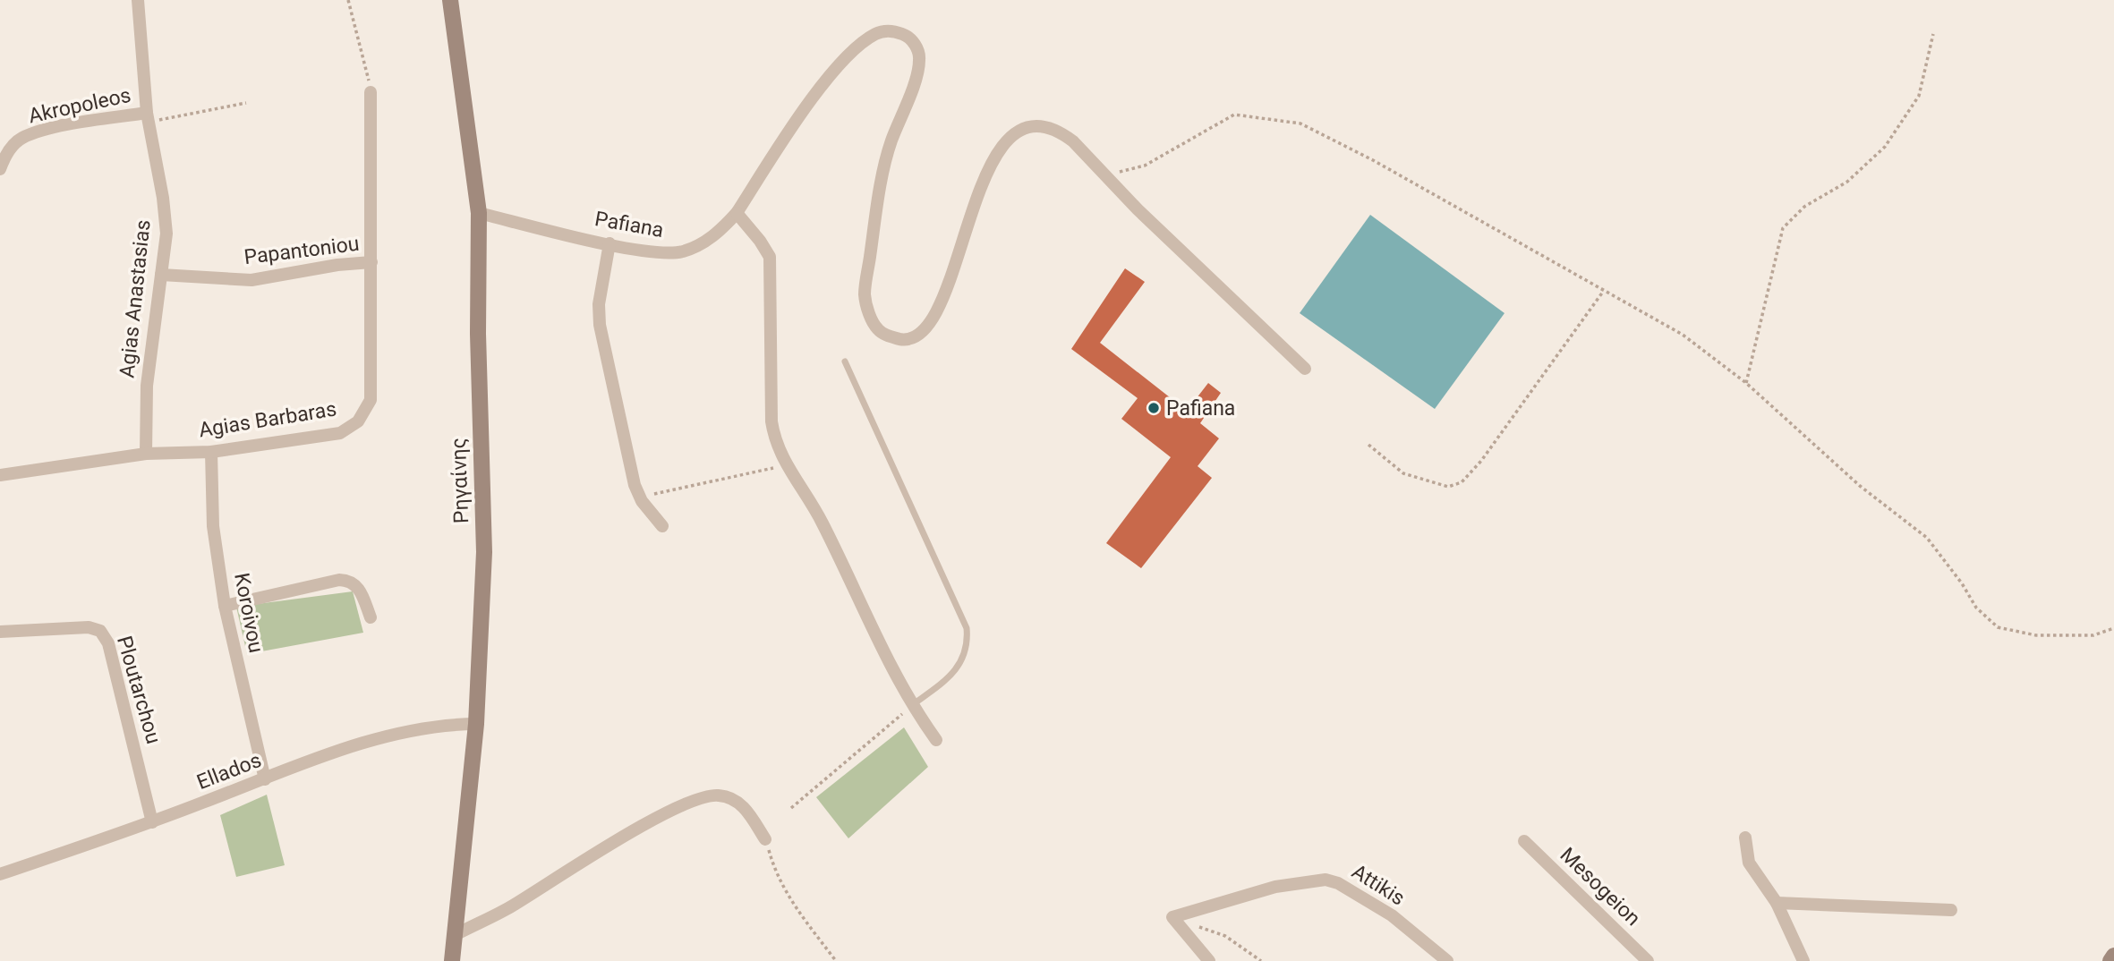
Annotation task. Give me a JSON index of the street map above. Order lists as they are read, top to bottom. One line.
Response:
{"streets":{"street":["Akropoleos","Pafiana","Papantoniou","Agias Anastasias","Agias Barbaras","Ρηγαίνης","Koroivou","Ploutarchou","Ellados","Attikis","Mesogeion"]},"crossings":[["Akropoleos","Agias Anastasias"],["Pafiana","Ρηγαίνης"],["Papantoniou","Agias Anastasias"],["Papantoniou","Agias Barbaras"],["Agias Anastasias","Agias Barbaras"],["Agias Barbaras","Koroivou"],["Ρηγαίνης","Ellados"],["Koroivou","Ellados"],["Ploutarchou","Ellados"]],"places":["Pafiana"]}
